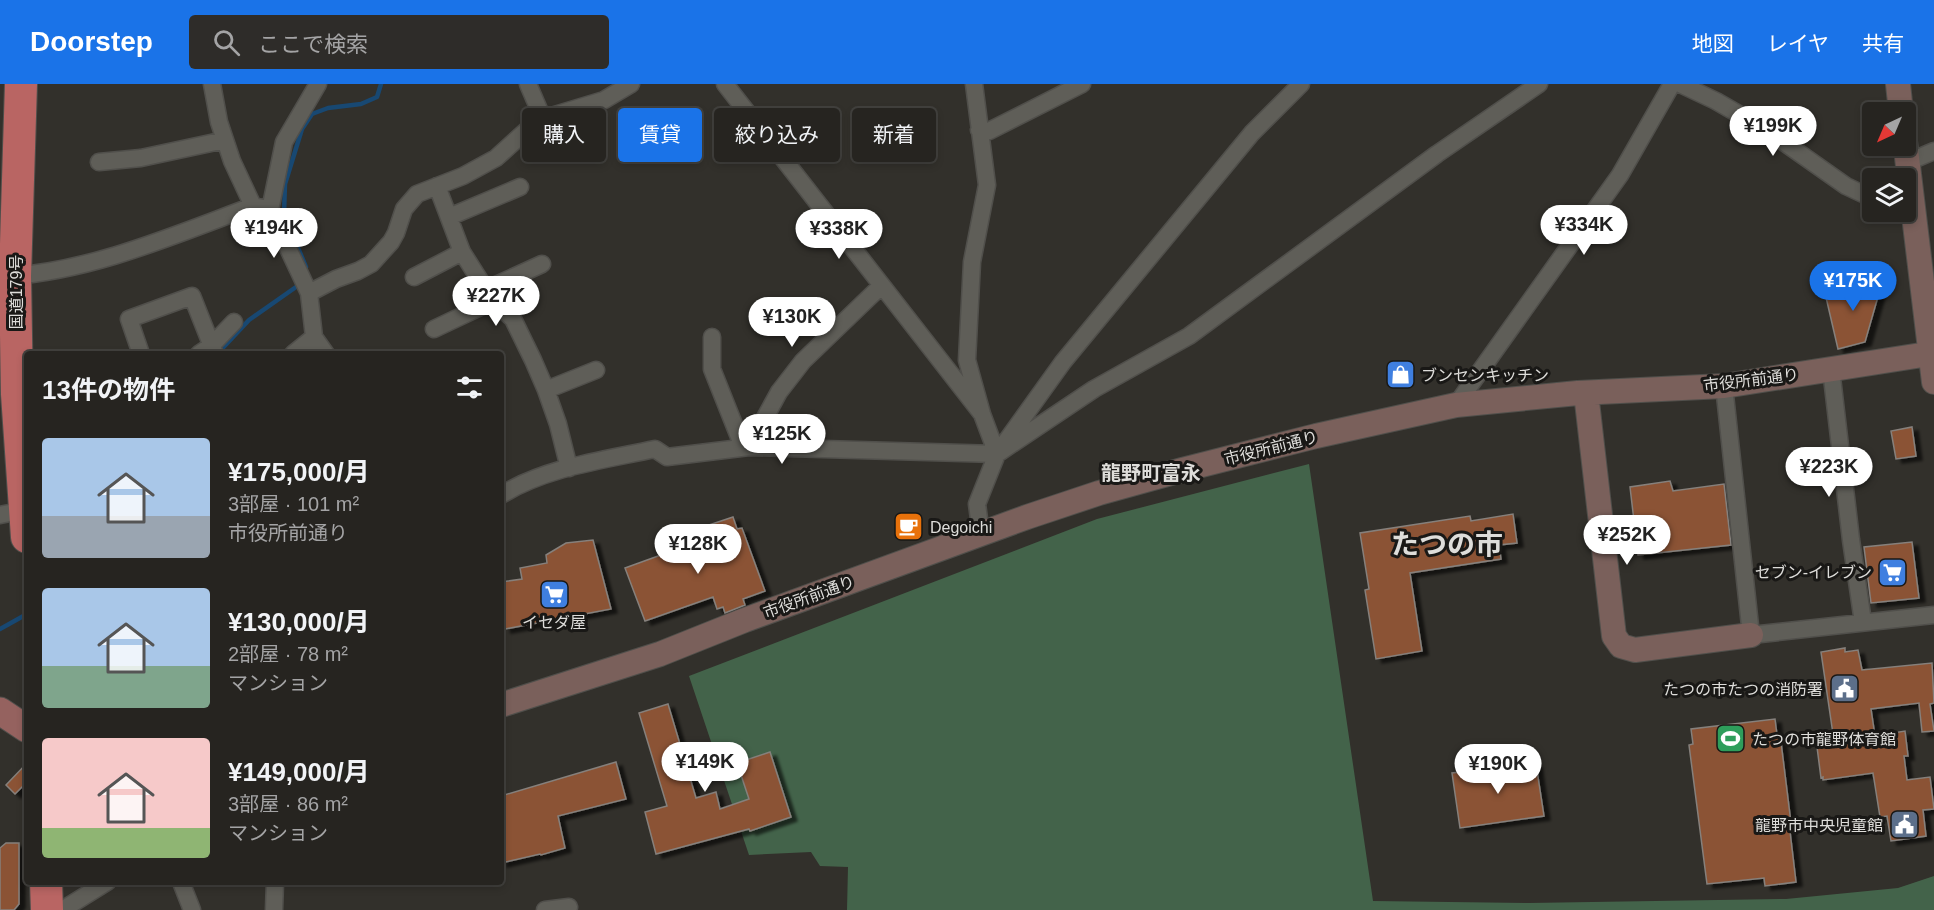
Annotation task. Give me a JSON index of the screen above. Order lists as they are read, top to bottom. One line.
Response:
{"streets":{"highway":["国道179号"],"street":["市役所前通り"]},"districts":["龍野町富永","たつの市"],"places":{"shop":["ブンセンキッチン"],"cafe":["Degoichi"],"supermarket":["セブン-イレブン","イセダ屋"],"public building":["たつの市たつの消防署","龍野市中央児童館"],"sports":["たつの市龍野体育館"]},"north":"bottom left","page":{"header":"Doorstep","search":"ここで検索","nav":["地図","レイヤ","共有"],"price":["¥199K","¥334K","¥194K","¥338K","¥175K","¥227K","¥130K","¥125K","¥223K","¥252K","¥128K","¥149K","¥190K"],"chip":["購入","賃貸","絞り込み","新着"],"heading":"13件の物件","list":[{"name":"¥175,000/月","note":"3部屋 · 101 m² · 市役所前通り"},{"name":"¥130,000/月","note":"2部屋 · 78 m² · マンション"},{"name":"¥149,000/月","note":"3部屋 · 86 m² · マンション"}]}}
